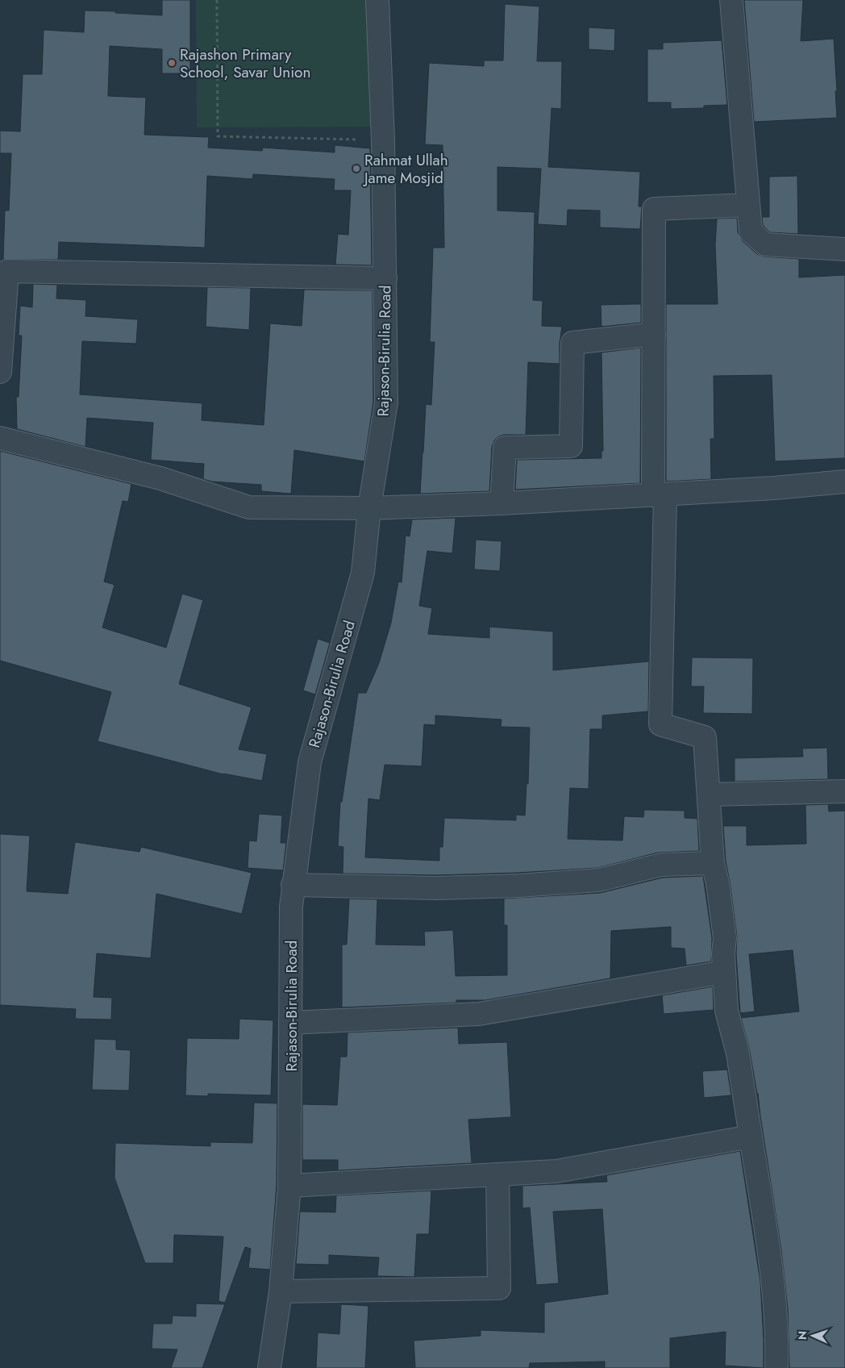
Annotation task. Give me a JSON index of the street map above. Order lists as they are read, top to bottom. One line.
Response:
{"streets":{"street":["Rajason-Birulia Road"]},"places":["Rajashon Primary School, Savar Union","Rahmat Ullah Jame Mosjid"],"north":"left"}
